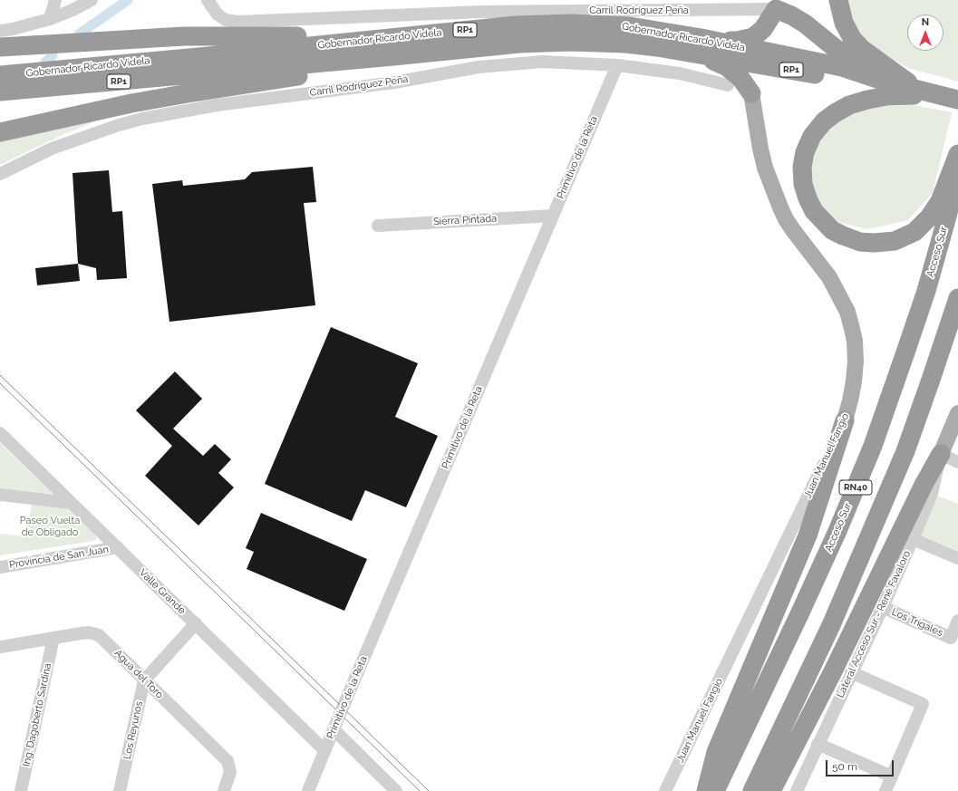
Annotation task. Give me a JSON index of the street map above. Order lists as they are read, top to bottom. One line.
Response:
{"streets":{"highway":["RP1","Gobernador Ricardo Videla","Acceso Sur","RN40"],"main road":["Juan Manuel Fangio"],"street":["Carril Rodríguez Peña","Primitivo de la Reta","Sierra Pintada","Provincia de San Juan","Valle Grande","Los Trigales","Lateral Acceso Sur - René Favaloro","Agua del Toro","Ing. Dagoberto Sardina","Los Reyunos"]},"crossings":[["Carril Rodríguez Peña","Primitivo de la Reta"],["Primitivo de la Reta","Sierra Pintada"],["Primitivo de la Reta","Valle Grande"],["Provincia de San Juan","Valle Grande"],["Valle Grande","Los Reyunos"],["Los Trigales","Lateral Acceso Sur - René Favaloro"],["Agua del Toro","Ing. Dagoberto Sardina"],["Agua del Toro","Los Reyunos"]],"parks":["Paseo Vuelta de Obligado"],"scale_bar":"50 m","north":"top"}
